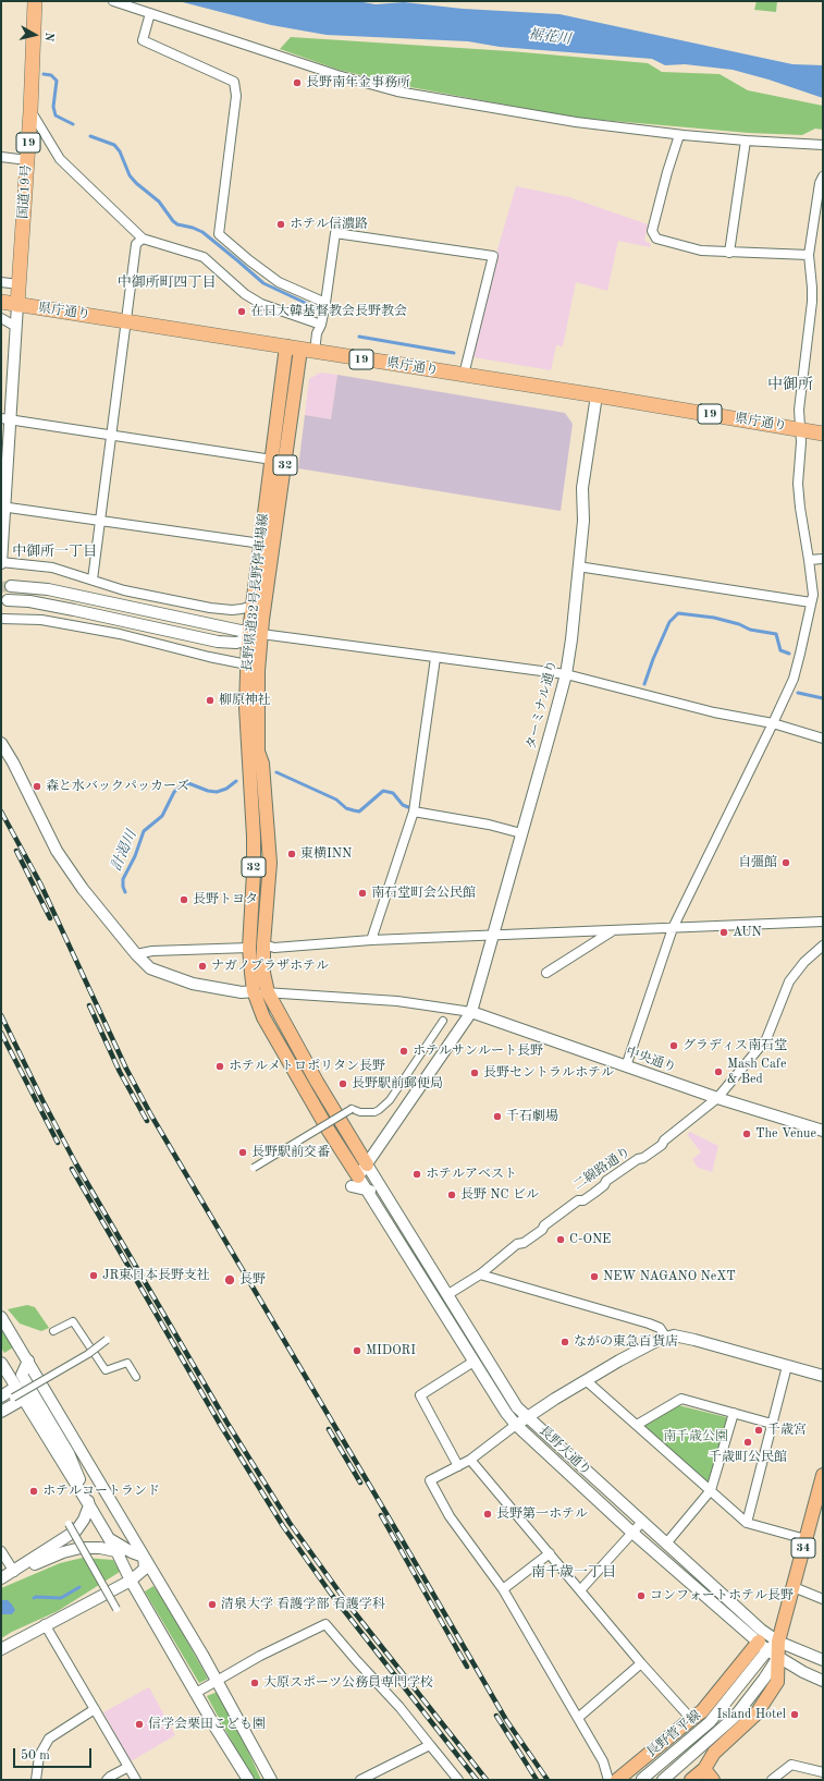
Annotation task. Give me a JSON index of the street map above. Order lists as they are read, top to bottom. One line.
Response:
{"streets":{"highway":["19","国道19号","県庁通り"],"main road":["32","長野県道32号長野停車場線","34","長野菅平線"],"street":["ターミナル通り","中央通り","二線路通り","長野大通り"]},"crossings":[["国道19号","県庁通り"],["県庁通り","長野県道32号長野停車場線"],["県庁通り","ターミナル通り"],["長野県道32号長野停車場線","ターミナル通り"],["長野県道32号長野停車場線","長野大通り"],["ターミナル通り","中央通り"],["ターミナル通り","長野大通り"],["中央通り","二線路通り"],["二線路通り","長野大通り"],["長野大通り","34"],["長野大通り","長野菅平線"],["34","長野菅平線"]],"districts":["中御所町四丁目","中御所","中御所一丁目","南千歳一丁目"],"water":["裾花川","計渇川"],"parks":["南千歳公園"],"places":["長野南年金事務所","ホテル信濃路","在日大韓基督教会長野教会","柳原神社","森と水バックパッカーズ","東横INN","自彊館","南石堂町会公民館","長野トヨタ","AUN","ナガノプラザホテル","グラディス南石堂","ホテルサンルート長野","ホテルメトロポリタン長野","Mash Cafe & Bed","長野セントラルホテル","長野駅前郵便局","千石劇場","The Venue","長野駅前交番","ホテルアベスト","長野 NC ビル","C-ONE","JR東日本長野支社","NEW NAGANO NeXT","長野","ながの東急百貨店","MIDORI","千歳宮","千歳町公民館","ホテルコートランド","長野第一ホテル","コンフォートホテル長野","清泉大学 看護学部 看護学科","大原スポーツ公務員専門学校","Island Hotel","信学会栗田こども園"],"scale_bar":"50 m","north":"right"}
